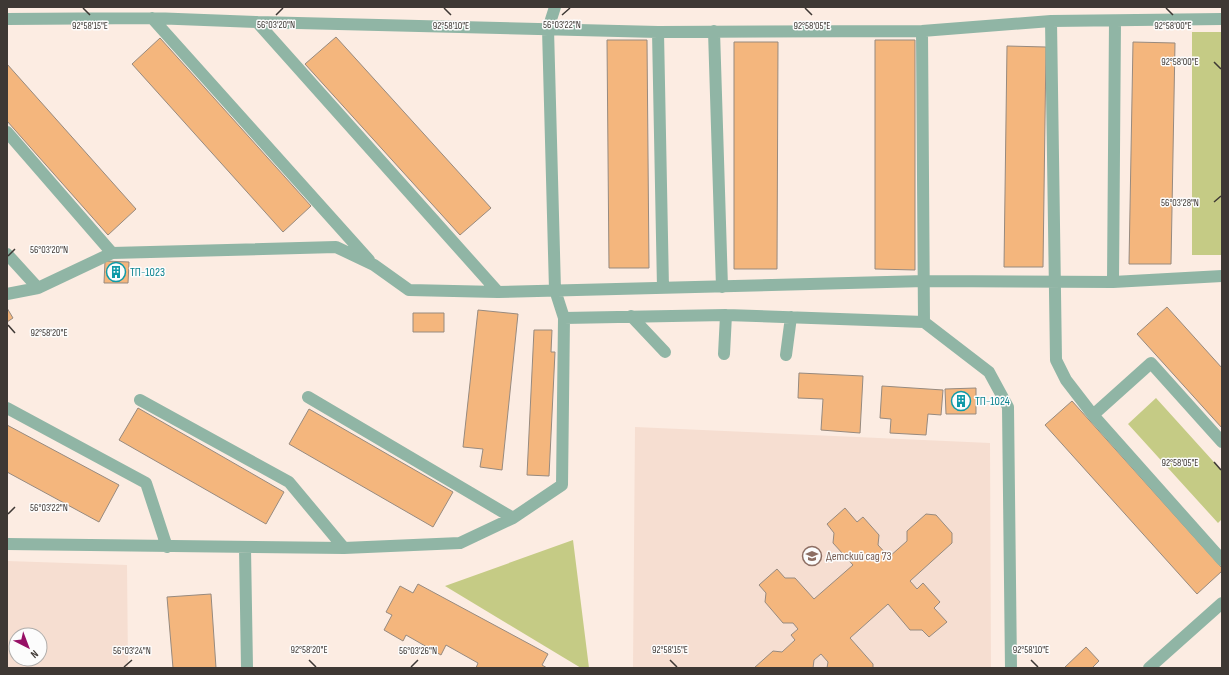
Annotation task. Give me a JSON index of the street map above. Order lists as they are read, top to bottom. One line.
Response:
{"places":{"building":["ТП-1023","ТП-1024"],"school or university":["Детский сад 73"]},"north":"bottom right","coordinates":["56°03'20\"N","56°03'22\"N","92°58'00\"E","92°58'15\"E","92°58'10\"E","92°58'05\"E","56°03'28\"N","92°58'20\"E","56°03'24\"N","56°03'26\"N"]}
